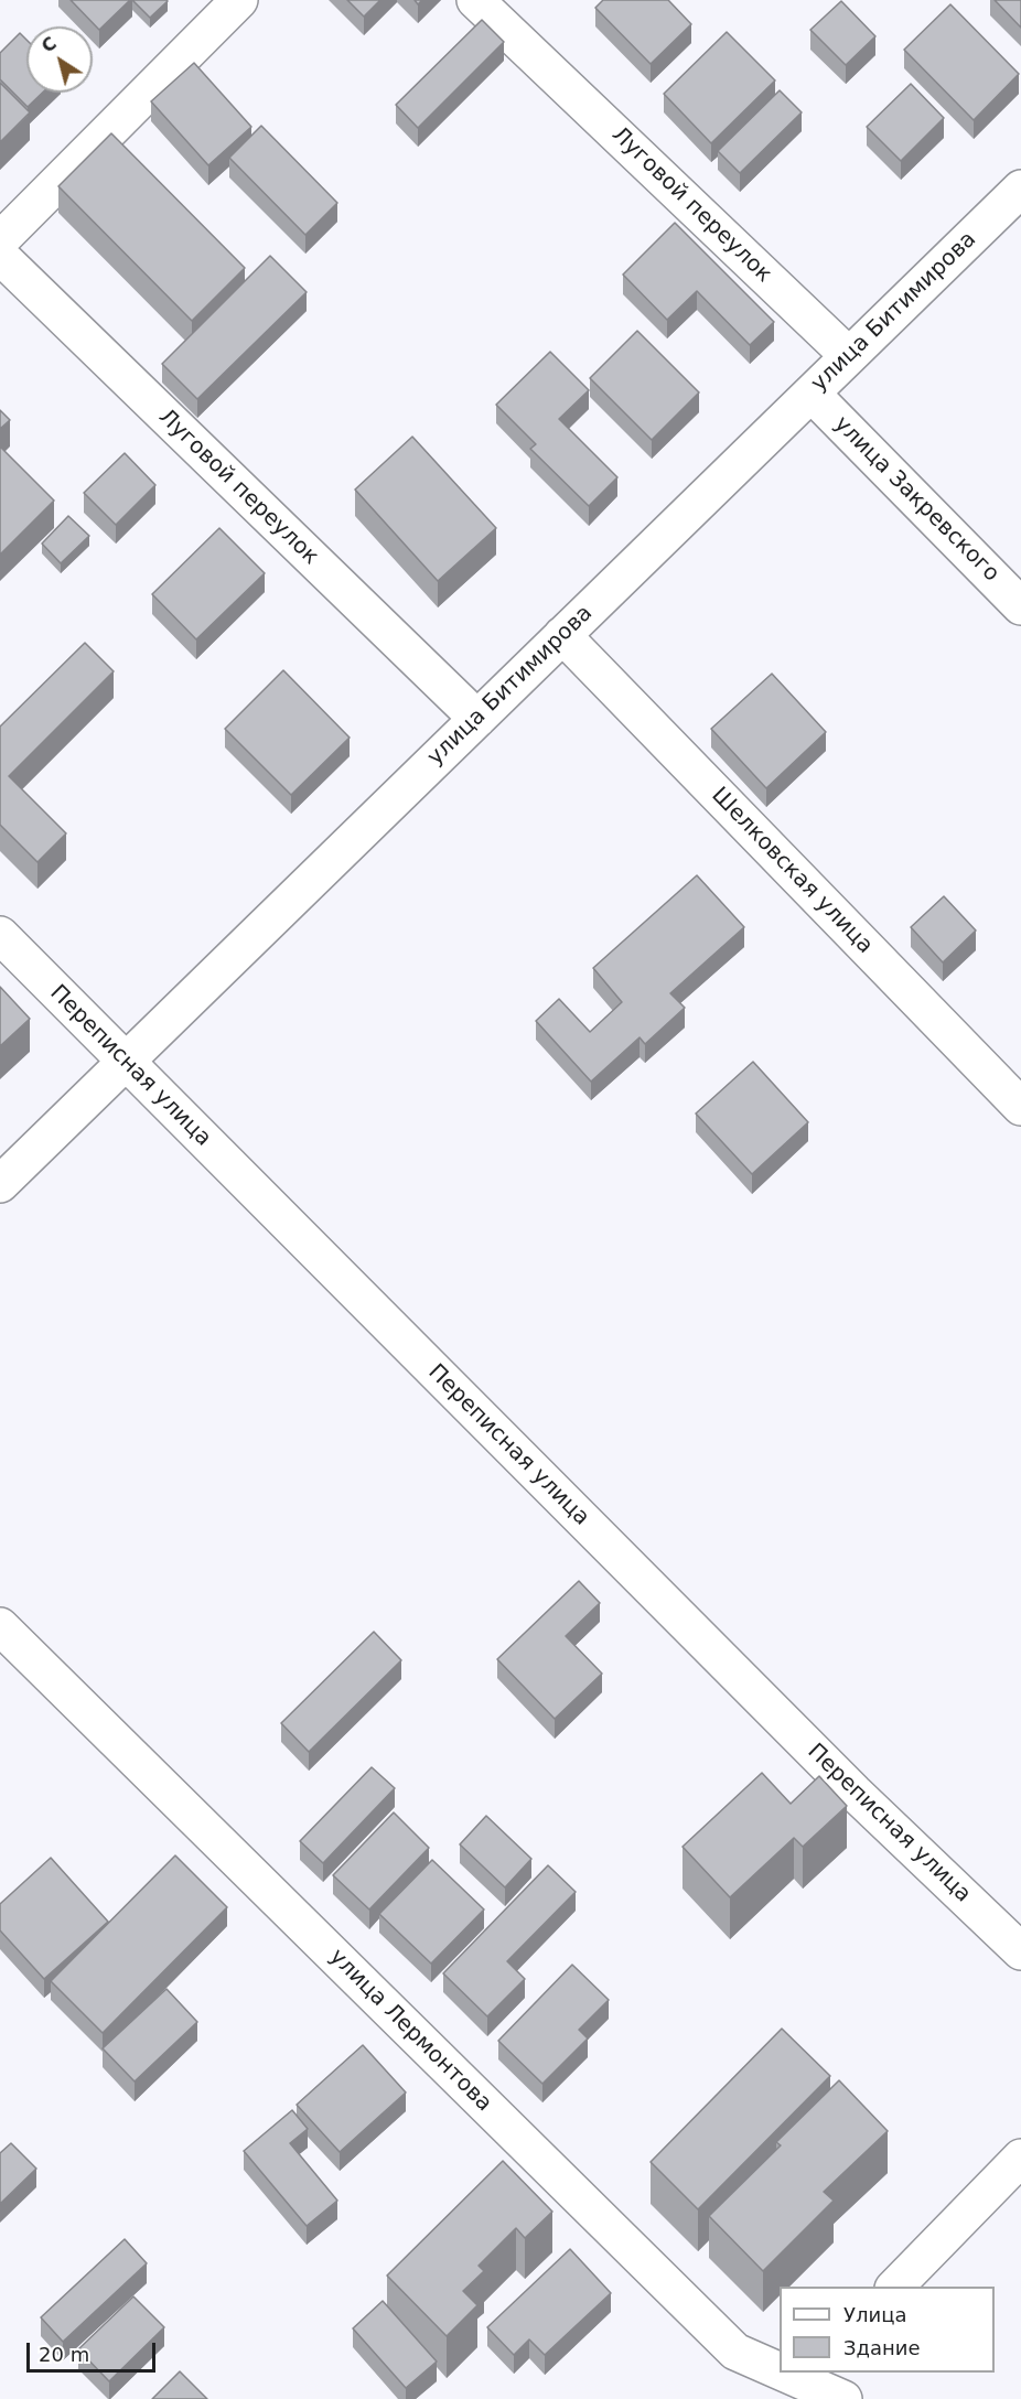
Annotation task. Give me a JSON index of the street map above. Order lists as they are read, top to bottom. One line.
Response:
{"streets":{"street":["Луговой переулок","улица Битимирова","улица Закревского","Шелковская улица","Переписная улица","улица Лермонтова"]},"crossings":[["Луговой переулок","улица Битимирова"],["улица Битимирова","улица Закревского"],["улица Битимирова","Шелковская улица"],["улица Битимирова","Переписная улица"]],"legend":["Улица","Здание"],"scale_bar":"20 m","north":"top left"}
